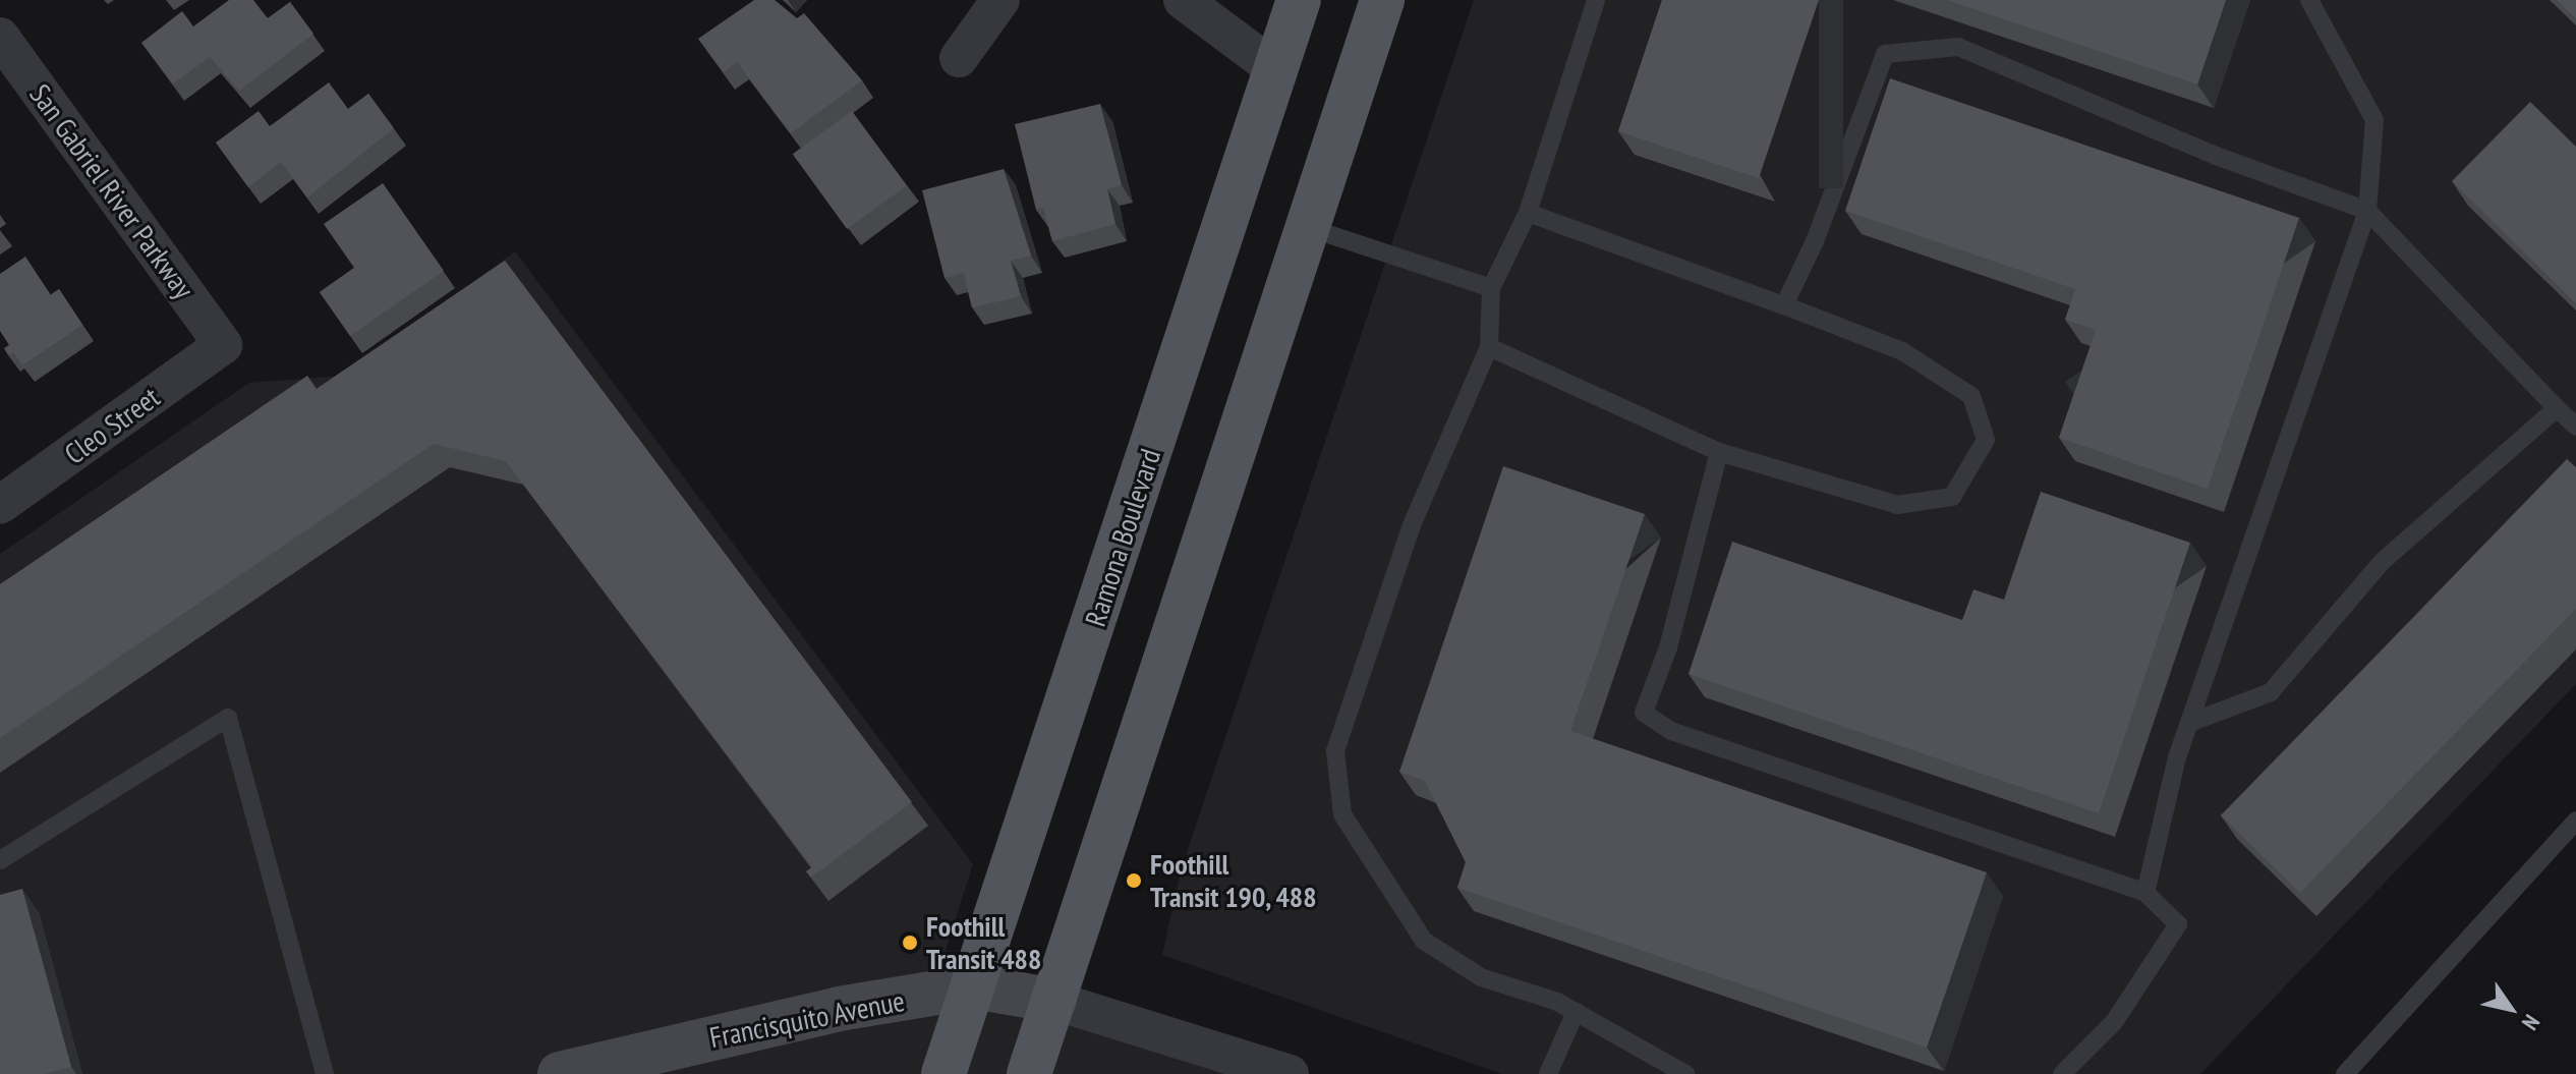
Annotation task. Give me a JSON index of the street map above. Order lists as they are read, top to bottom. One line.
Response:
{"streets":{"main road":["Ramona Boulevard"],"street":["San Gabriel River Parkway","Cleo Street","Francisquito Avenue"]},"crossings":[["San Gabriel River Parkway","Cleo Street"],["Ramona Boulevard","Francisquito Avenue"]],"places":["Foothill Transit 190, 488","Foothill Transit 488"],"north":"bottom right"}
